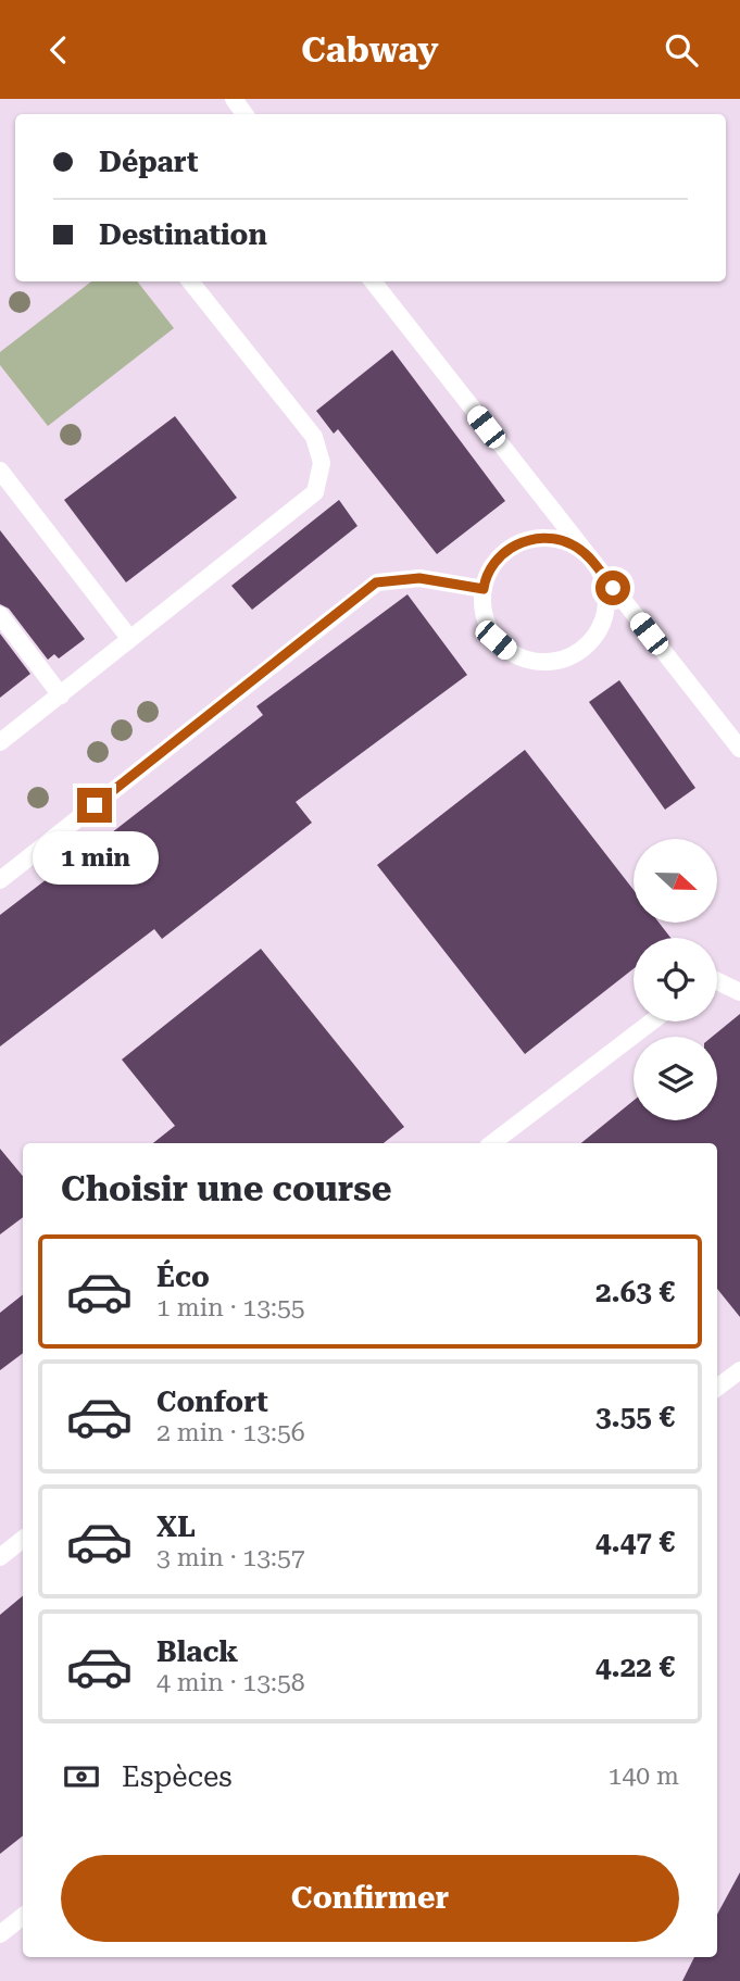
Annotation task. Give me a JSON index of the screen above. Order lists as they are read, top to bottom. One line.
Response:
{"north":"right","page":{"header":"Cabway","banner":["Départ","Destination"],"bubble":"1 min","heading":"Choisir une course","list":[{"name":"Éco","note":"1 min · 13:55","value":"2.63 €"},{"name":"Confort","note":"2 min · 13:56","value":"3.55 €"},{"name":"XL","note":"3 min · 13:57","value":"4.47 €"},{"name":"Black","note":"4 min · 13:58","value":"4.22 €"}],"pay":["Espèces","140 m"],"buttons":"Confirmer"}}
